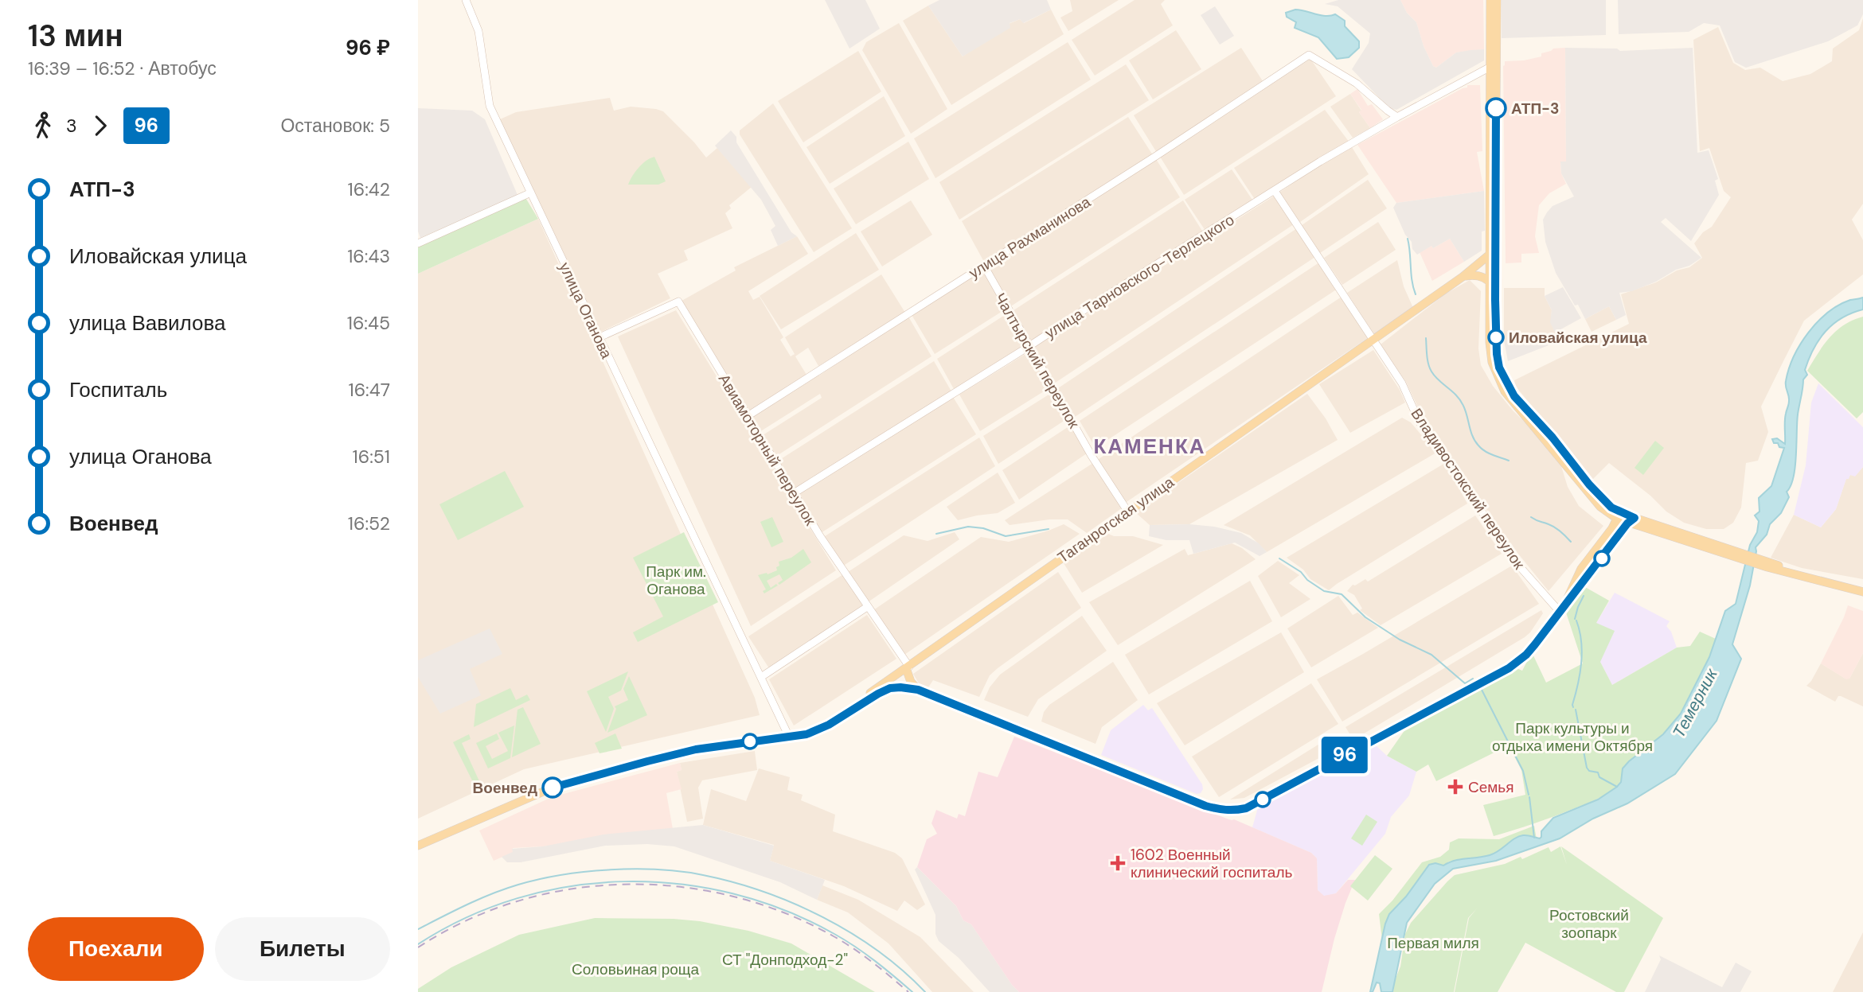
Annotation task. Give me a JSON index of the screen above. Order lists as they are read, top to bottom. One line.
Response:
{"streets":{"main road":["Таганрогская улица"],"street":["улица Рахманинова","улица Тарновского-Терлецкого","улица Оганова","Чалтырский переулок","Авиамоторный переулок","Владивостокский переулок"]},"crossings":[["улица Рахманинова","улица Тарновского-Терлецкого"],["улица Рахманинова","Чалтырский переулок"],["улица Рахманинова","Авиамоторный переулок"],["улица Тарновского-Терлецкого","Чалтырский переулок"],["улица Тарновского-Терлецкого","Авиамоторный переулок"],["улица Тарновского-Терлецкого","Владивостокский переулок"],["улица Оганова","Авиамоторный переулок"],["улица Оганова","Таганрогская улица"],["Чалтырский переулок","Таганрогская улица"],["Авиамоторный переулок","Таганрогская улица"],["Владивостокский переулок","Таганрогская улица"]],"districts":["КАМЕНКА"],"water":["Темерник"],"parks":["Парк им. Оганова","Парк культуры и отдыха имени Октября","Ростовский зоопарк","Первая миля","СТ \"Донподход-2\"","Соловьиная роща"],"places":{"other":["АТП-3","Иловайская улица","Военвед"],"health":["Семья","1602 Военный клинический госпиталь"]},"lines":["bus line 96"],"page":{"heading":["13 мин","16:39 – 16:52 · Автобус","96 ₽"],"on_map":"96","legs":["3","96","Остановок: 5"],"list":[{"name":"АТП-3","value":"16:42"},{"name":"Иловайская улица","value":"16:43"},{"name":"улица Вавилова","value":"16:45"},{"name":"Госпиталь","value":"16:47"},{"name":"улица Оганова","value":"16:51"},{"name":"Военвед","value":"16:52"}],"buttons":["Поехали","Билеты"]}}
